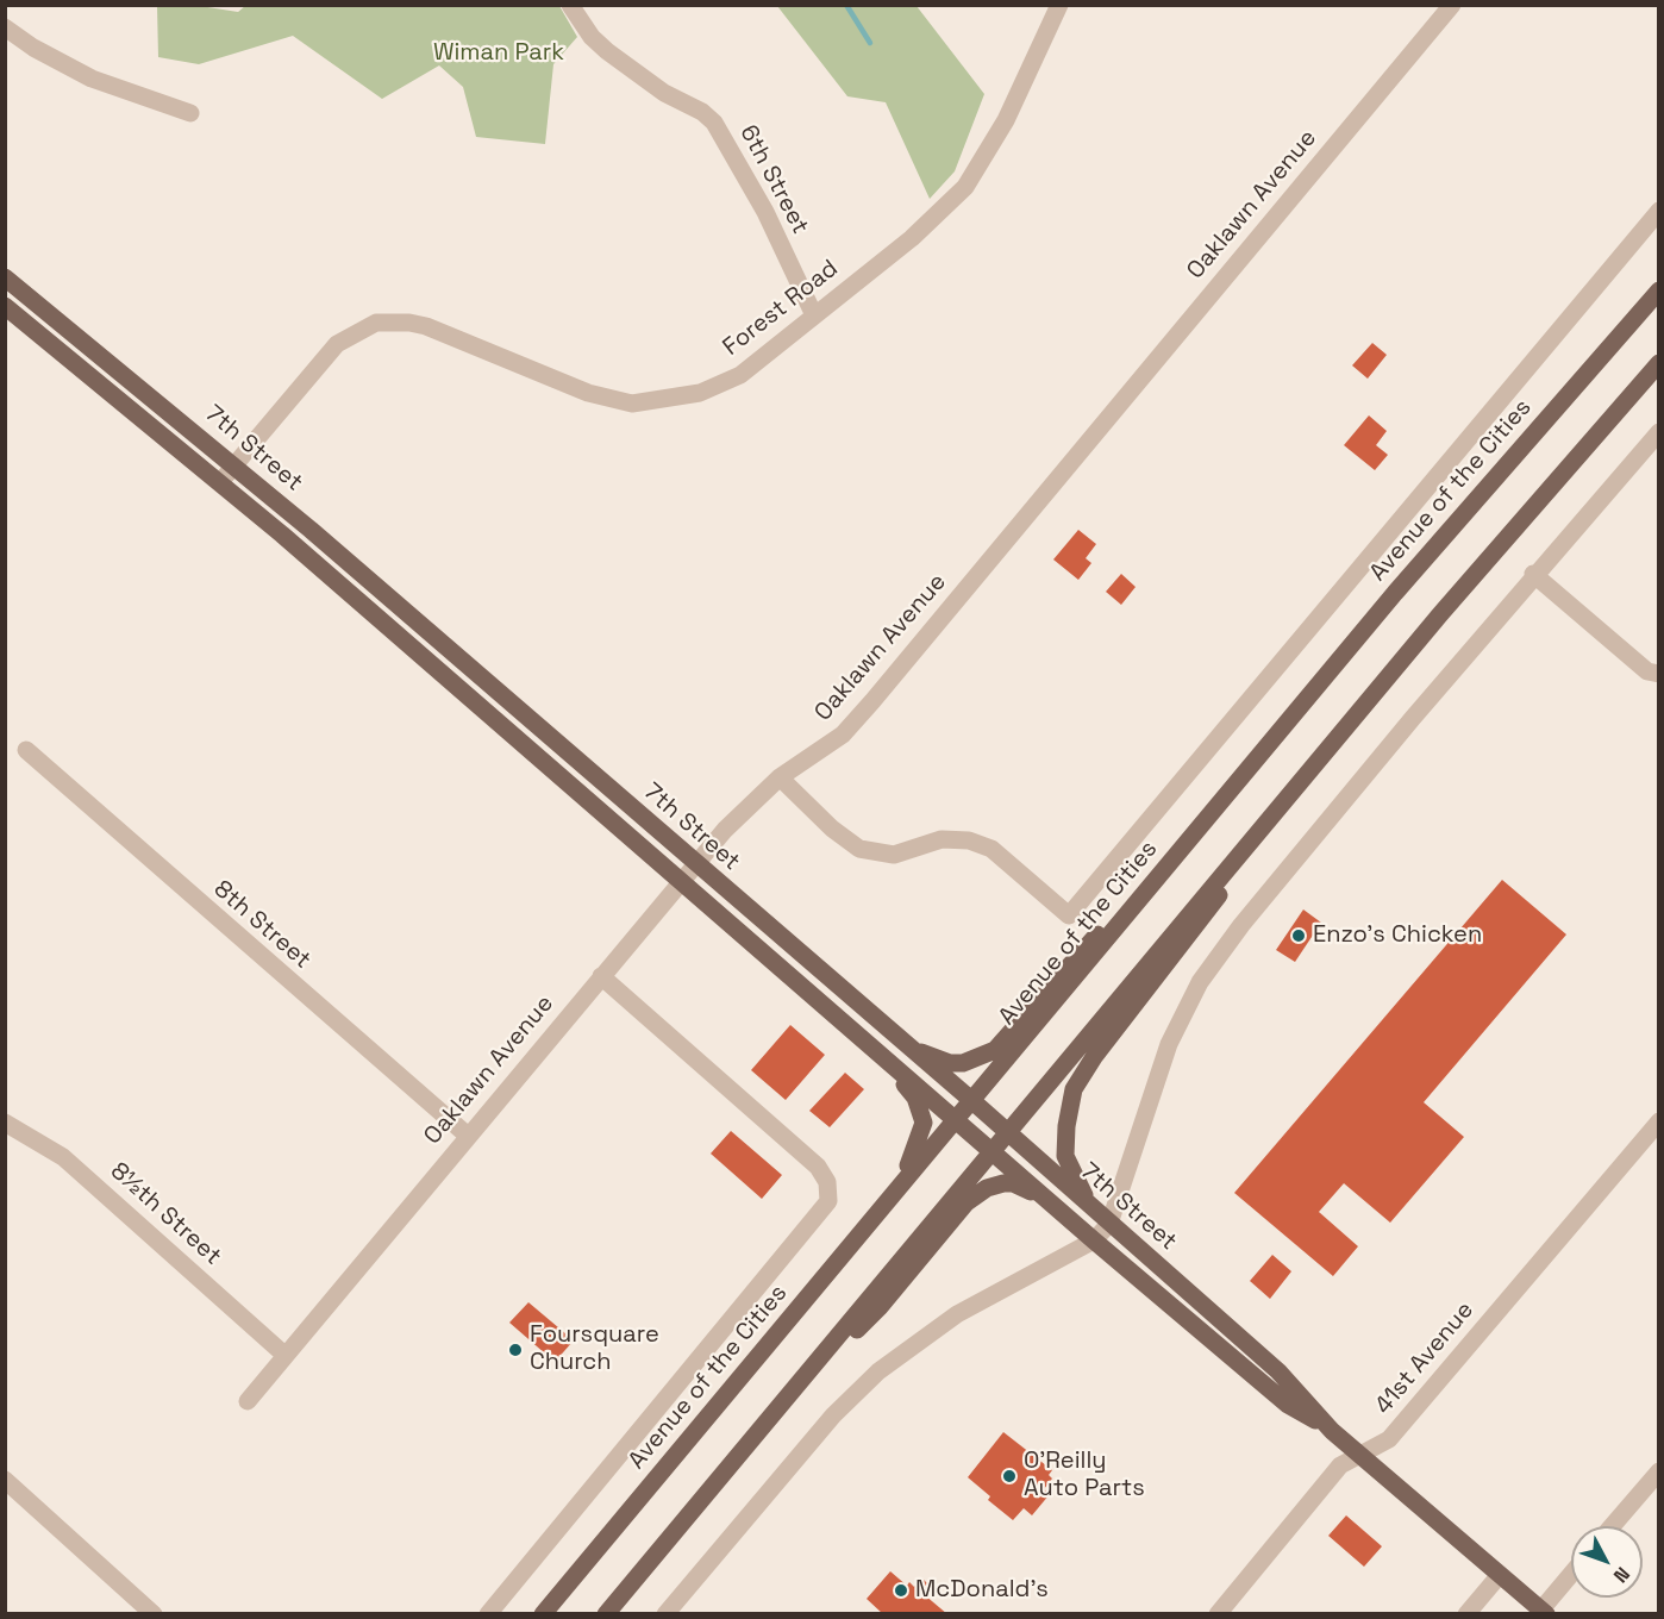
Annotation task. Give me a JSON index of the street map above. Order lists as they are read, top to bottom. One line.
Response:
{"streets":{"main road":["7th Street","Avenue of the Cities"],"street":["6th Street","Oaklawn Avenue","Forest Road","8th Street","8½th Street","41st Avenue"]},"crossings":[["6th Street","Forest Road"],["Oaklawn Avenue","7th Street"],["Oaklawn Avenue","Avenue of the Cities"],["Oaklawn Avenue","8th Street"],["Oaklawn Avenue","8½th Street"],["Forest Road","7th Street"],["7th Street","Avenue of the Cities"],["7th Street","41st Avenue"]],"parks":["Wiman Park"],"places":["Enzo's Chicken","Foursquare Church","O'Reilly Auto Parts","McDonald's"],"north":"bottom right"}
